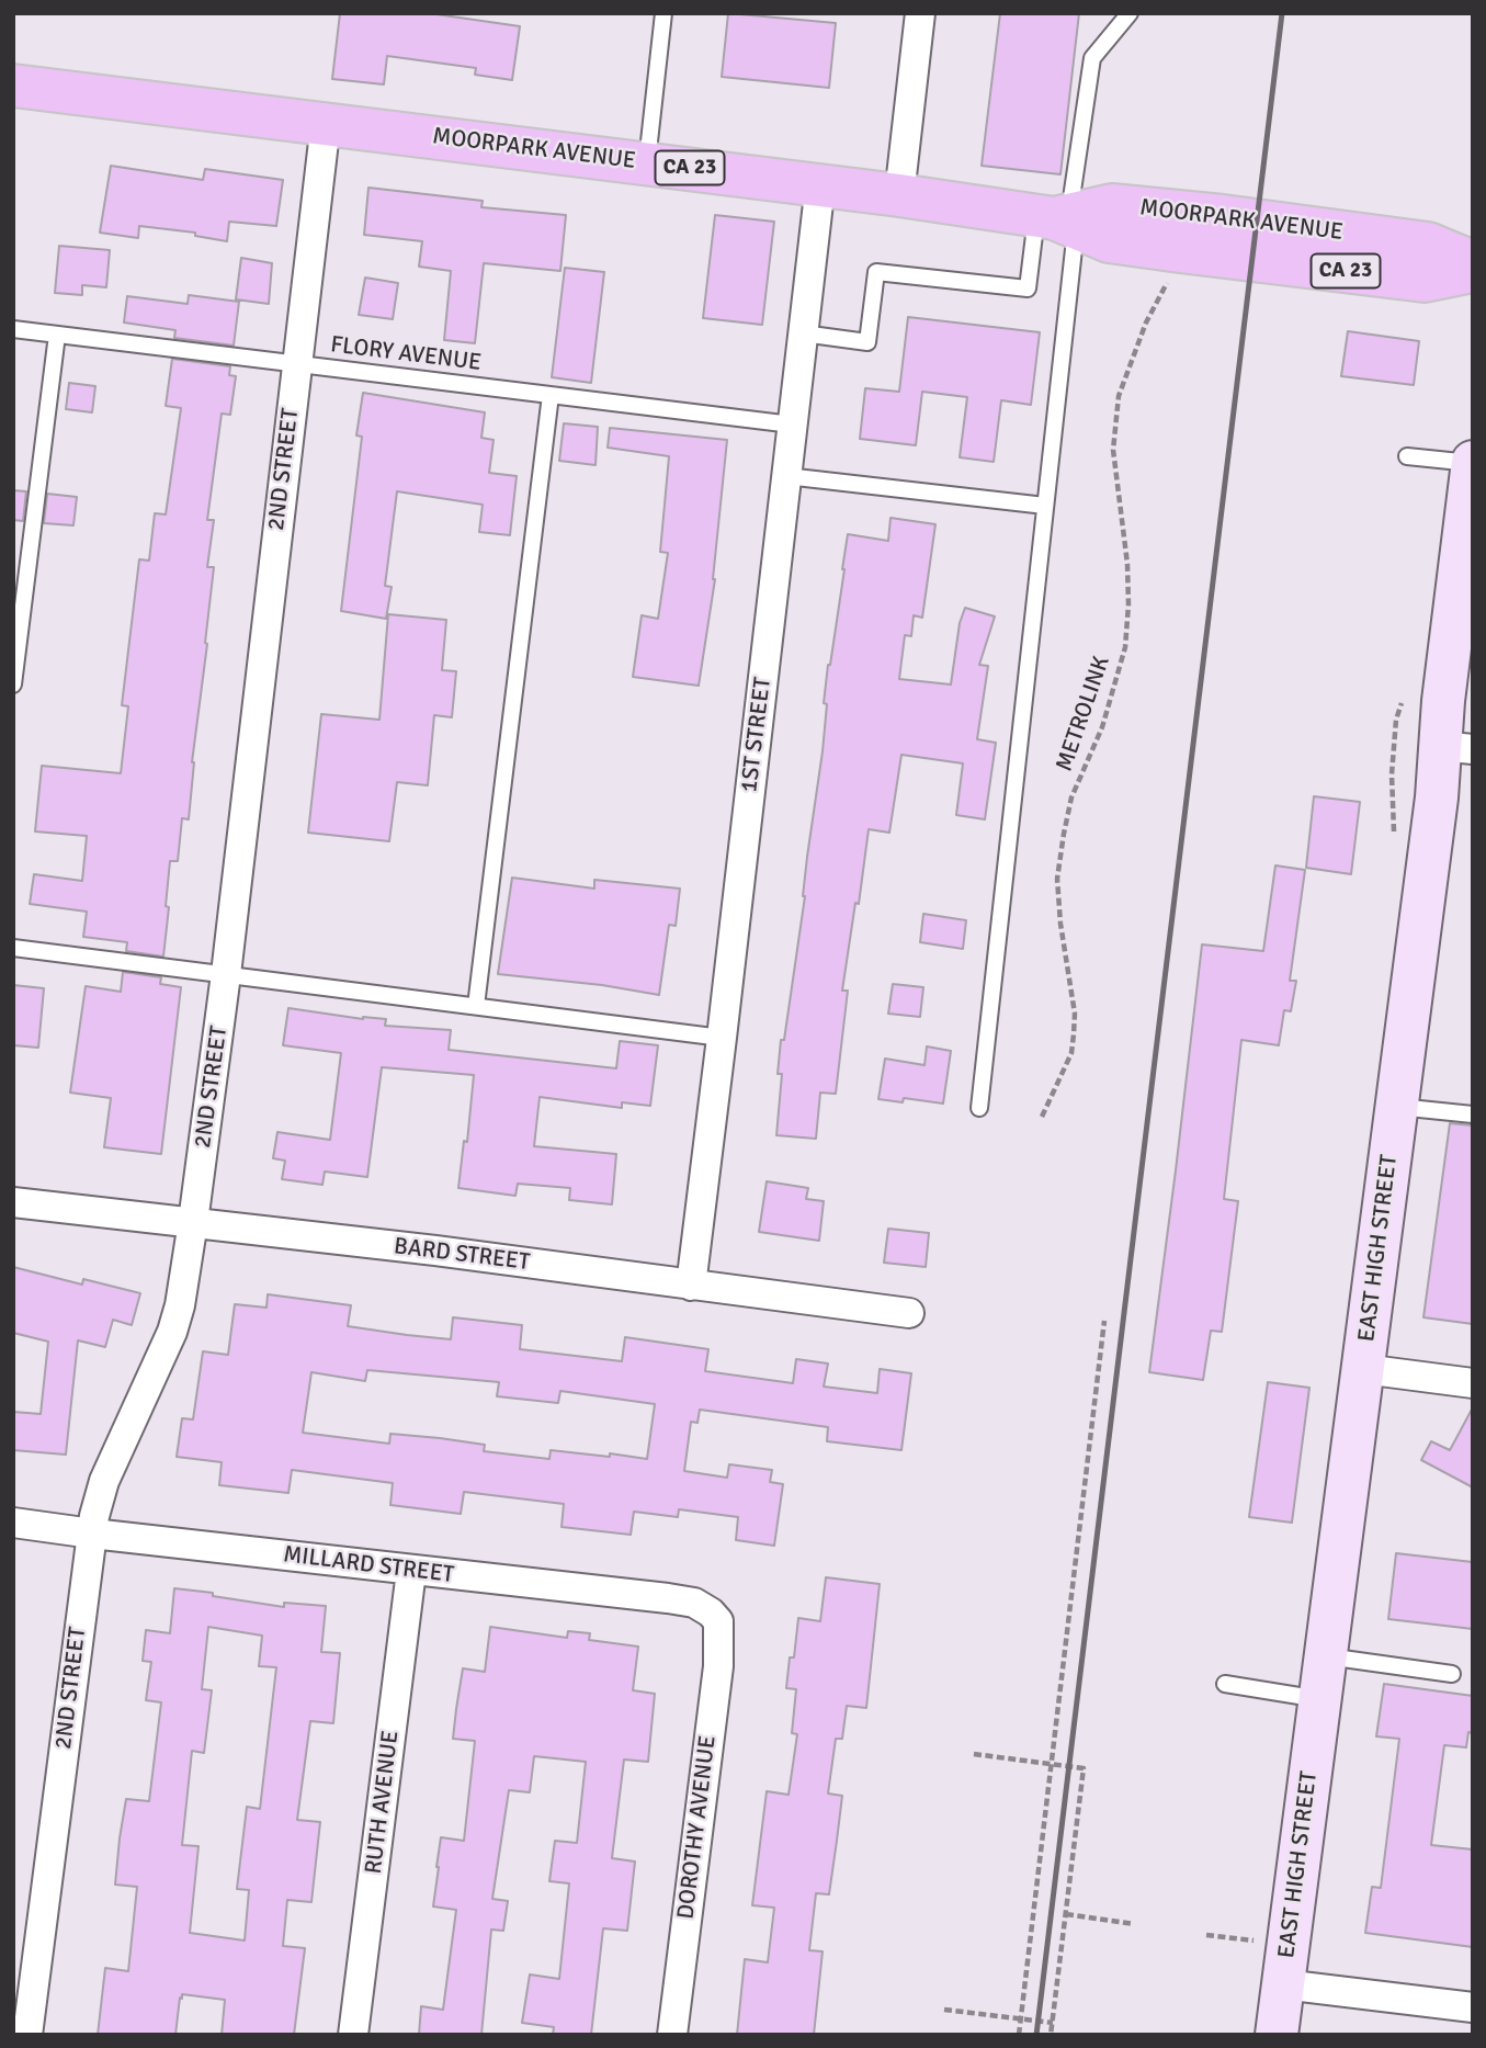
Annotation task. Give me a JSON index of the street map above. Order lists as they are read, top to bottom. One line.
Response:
{"streets":{"main road":["MOORPARK AVENUE","CA 23"],"street":["2ND STREET","1ST STREET","EAST HIGH STREET","BARD STREET","MILLARD STREET","RUTH AVENUE","DOROTHY AVENUE"],"lane":["FLORY AVENUE"],"path":["METROLINK"]},"crossings":[["MOORPARK AVENUE","2ND STREET"],["MOORPARK AVENUE","1ST STREET"],["FLORY AVENUE","2ND STREET"],["FLORY AVENUE","1ST STREET"],["2ND STREET","BARD STREET"],["2ND STREET","MILLARD STREET"],["1ST STREET","BARD STREET"],["MILLARD STREET","RUTH AVENUE"],["MILLARD STREET","DOROTHY AVENUE"]]}
